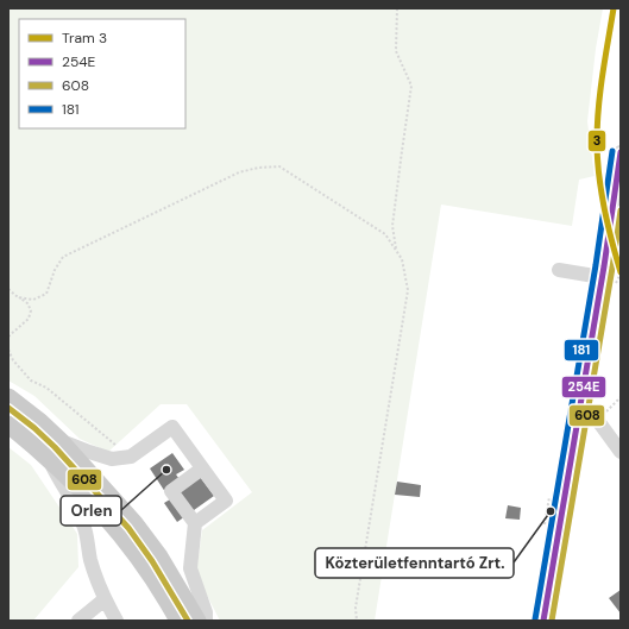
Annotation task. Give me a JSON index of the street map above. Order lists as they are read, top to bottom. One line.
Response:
{"places":["Orlen","Közterületfenntartó Zrt."],"lines":["tram line 3","transit line 181","transit line 254E","transit line 608"],"legend":["Tram 3","254E","608","181"]}
